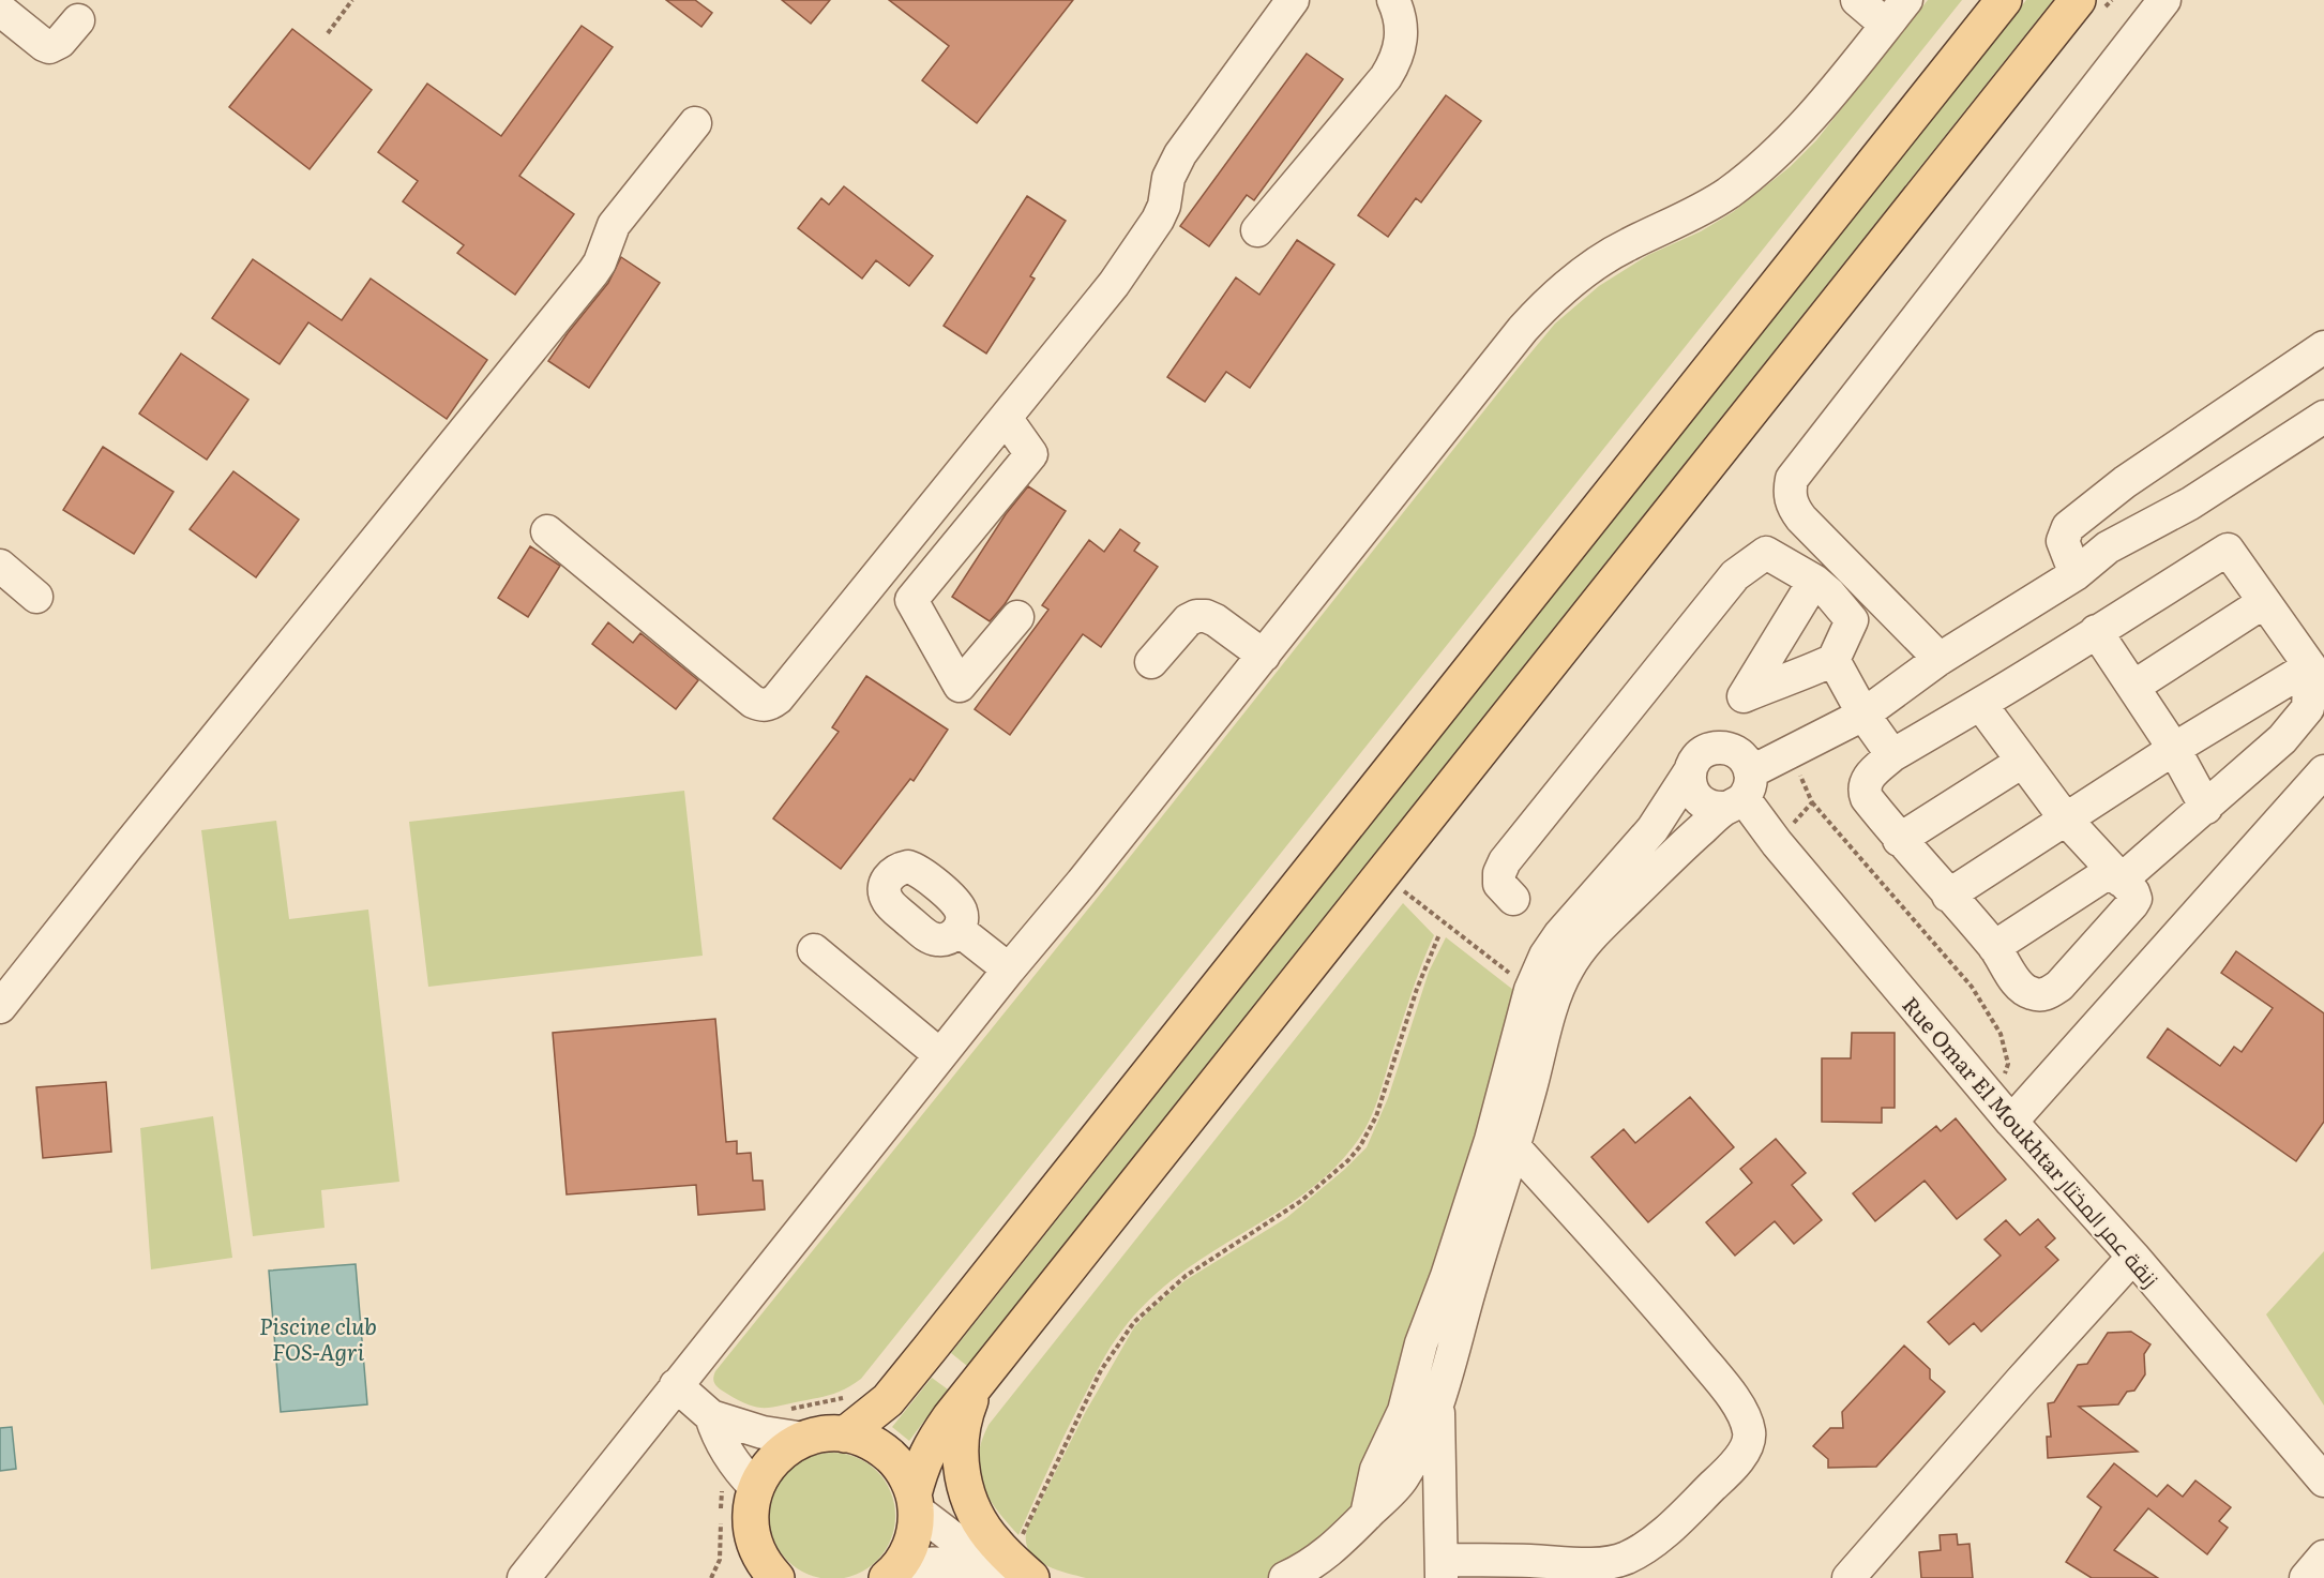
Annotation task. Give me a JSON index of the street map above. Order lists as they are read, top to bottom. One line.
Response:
{"streets":{"street":["Rue Omar El Moukhtar زنقة عمر المختار"]},"water":["Piscine club FOS-Agri"]}
